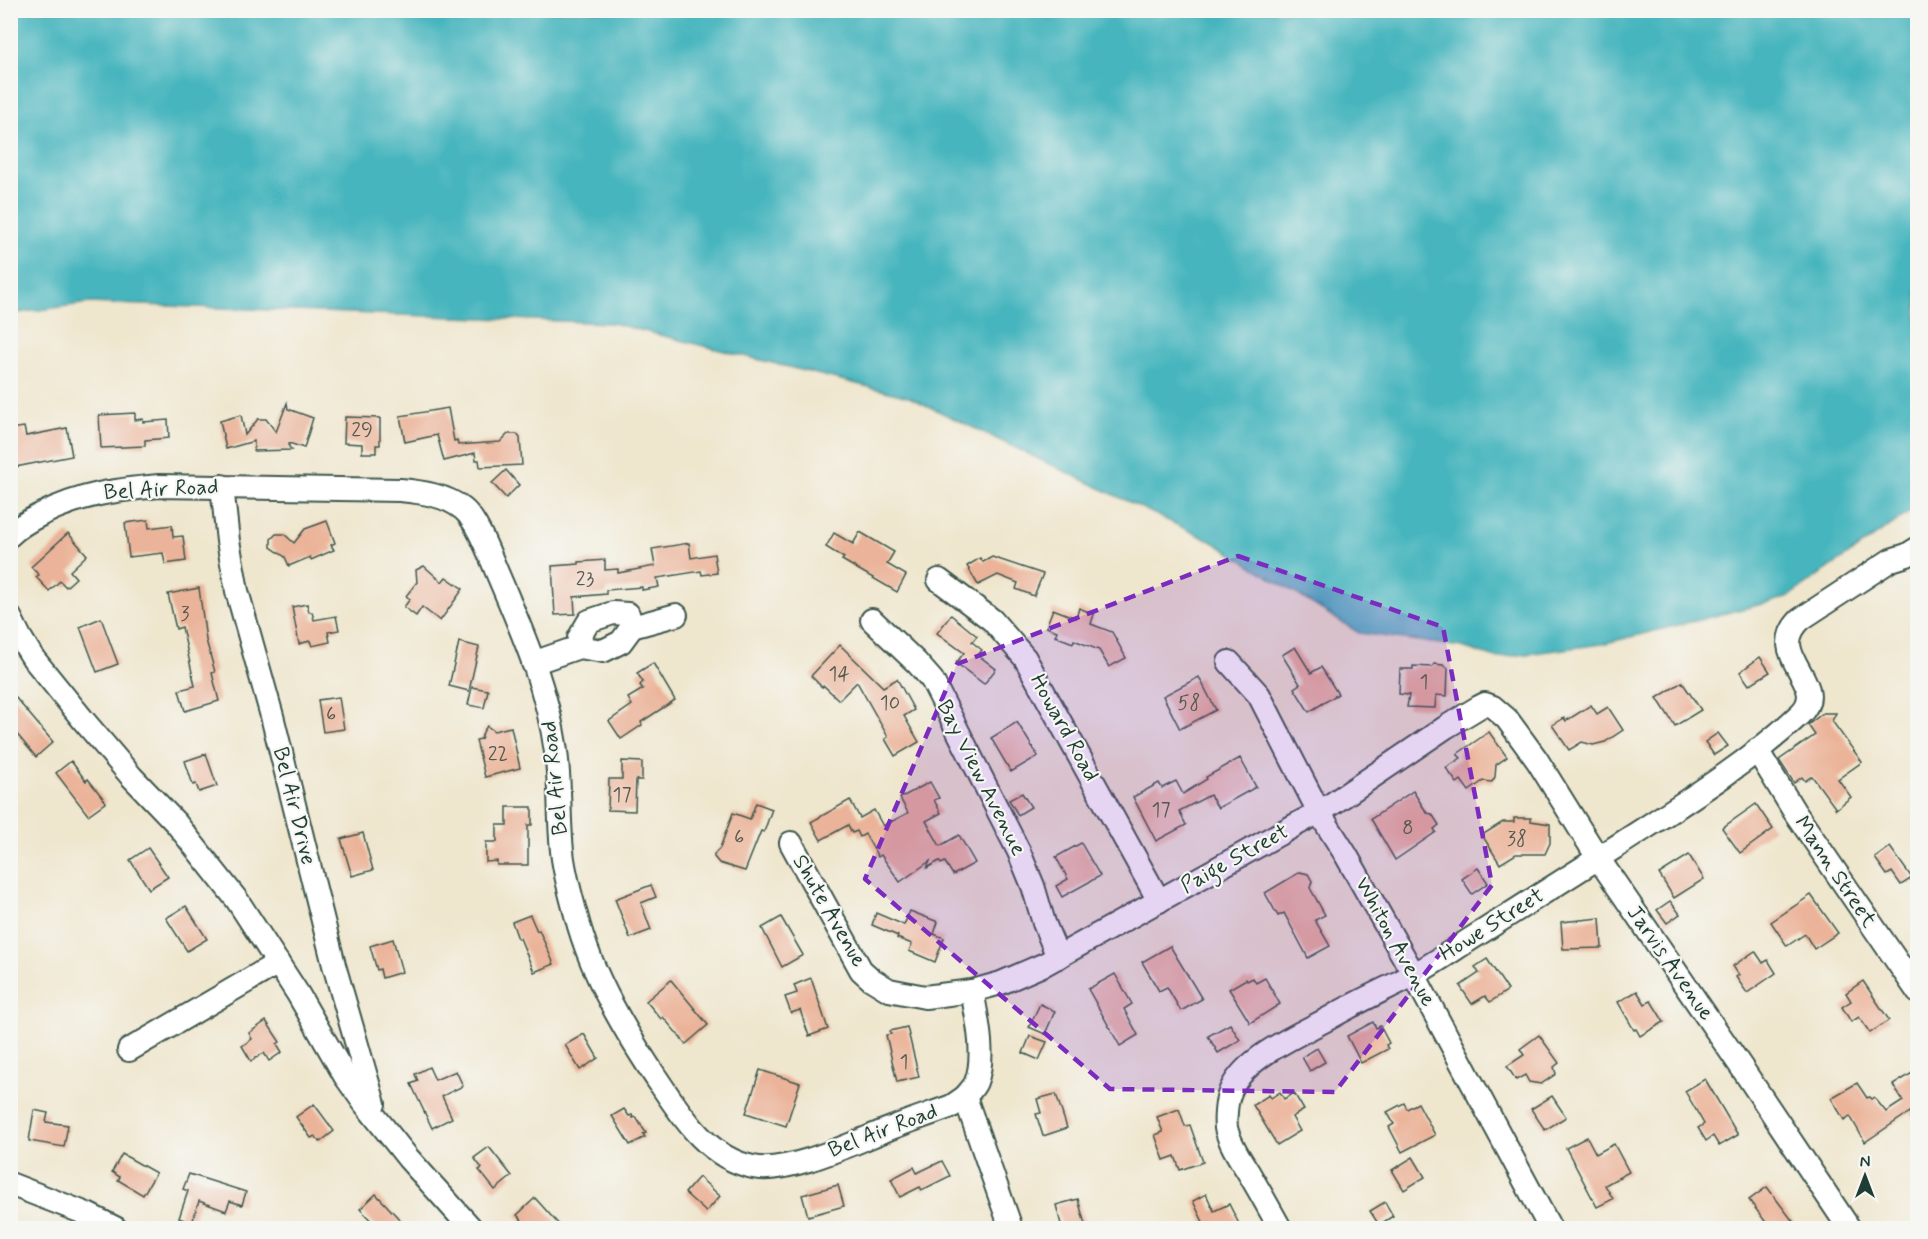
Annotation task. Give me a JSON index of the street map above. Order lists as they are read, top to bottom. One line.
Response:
{"streets":{"street":["Bel Air Road","Howard Road","Bay View Avenue","Bel Air Drive","Paige Street","Mann Street","Shute Avenue","Howe Street","Whiton Avenue","Jarvis Avenue"]},"crossings":[["Bel Air Road","Bel Air Drive"],["Howard Road","Paige Street"],["Bay View Avenue","Paige Street"],["Paige Street","Shute Avenue"],["Paige Street","Whiton Avenue"],["Paige Street","Jarvis Avenue"],["Mann Street","Howe Street"],["Howe Street","Whiton Avenue"],["Howe Street","Jarvis Avenue"]],"house_numbers":["29","23","3","14","1","10","58","6","22","17","17","8","6","38","1"],"north":"top"}
